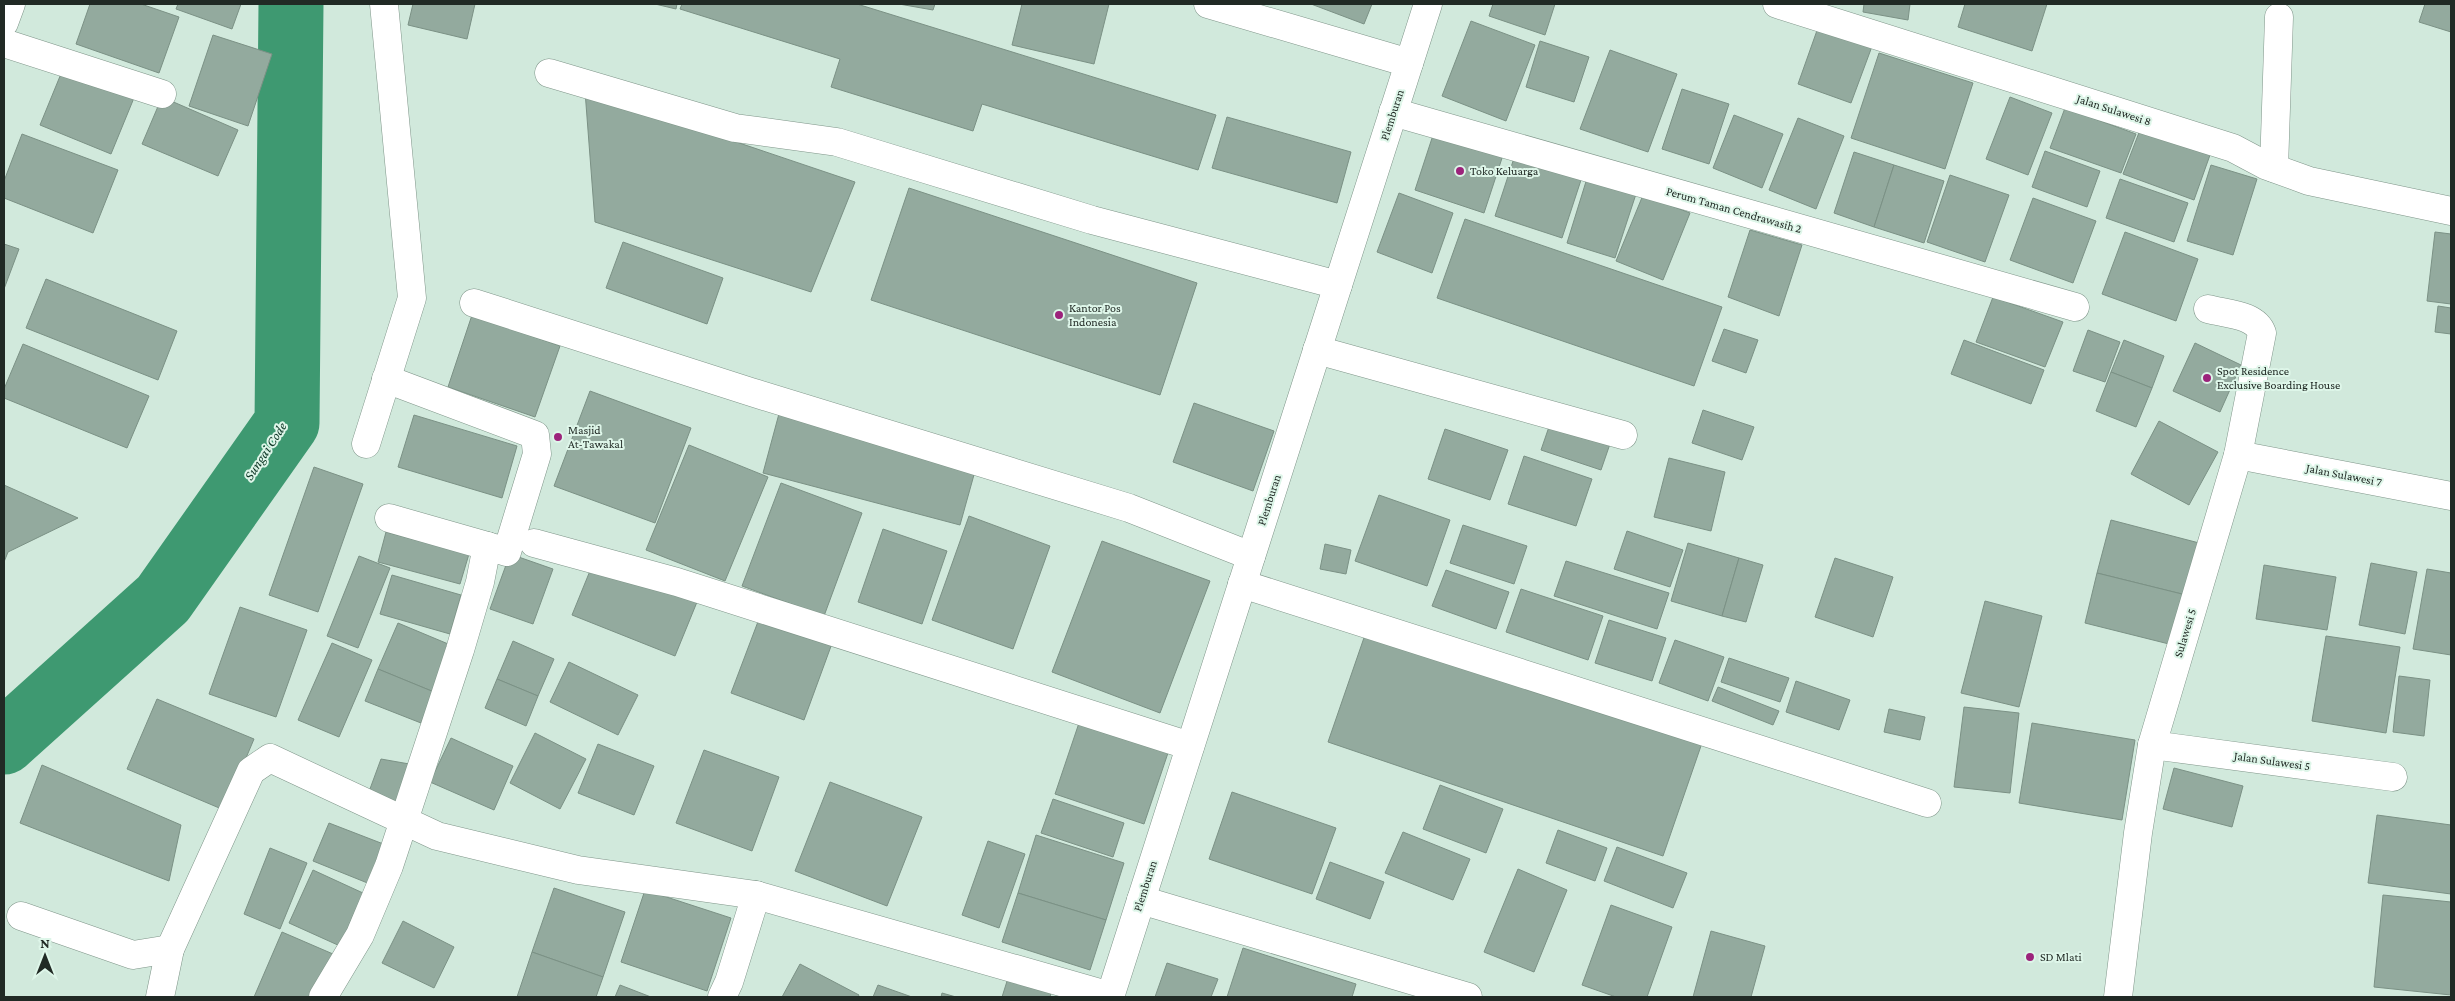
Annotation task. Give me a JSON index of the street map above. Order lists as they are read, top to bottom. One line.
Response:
{"streets":{"street":["Jalan Sulawesi 8","Plemburan","Perum Taman Cendrawasih 2","Jalan Sulawesi 7","Sulawesi 5","Jalan Sulawesi 5"]},"crossings":[["Plemburan","Perum Taman Cendrawasih 2"],["Jalan Sulawesi 7","Sulawesi 5"],["Sulawesi 5","Jalan Sulawesi 5"]],"water":["Sungai Code"],"places":["Toko Keluarga","Kantor Pos Indonesia","Spot Residence Exclusive Boarding House","Masjid At-Tawakal","SD Mlati"],"north":"top"}
